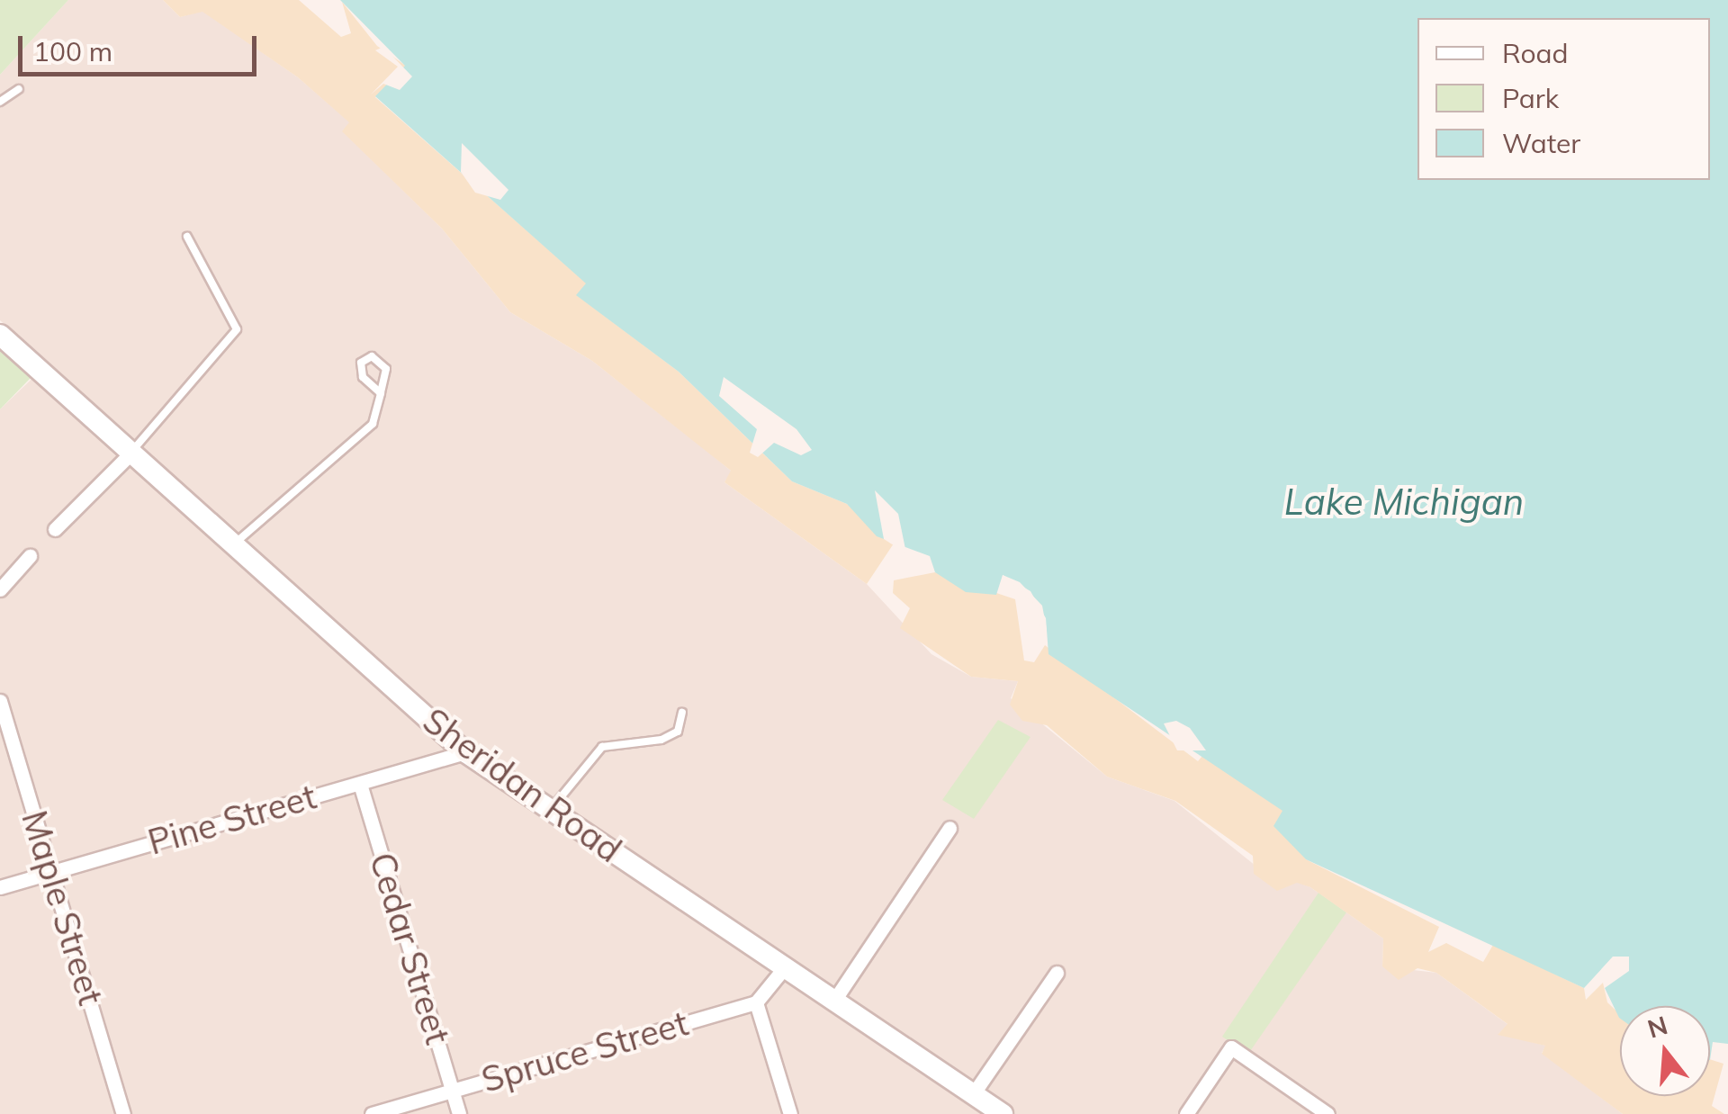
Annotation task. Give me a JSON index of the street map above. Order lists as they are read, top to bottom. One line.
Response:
{"streets":{"street":["Sheridan Road","Pine Street","Maple Street","Cedar Street","Spruce Street"]},"crossings":[["Sheridan Road","Pine Street"],["Pine Street","Maple Street"],["Pine Street","Cedar Street"],["Cedar Street","Spruce Street"]],"water":["Lake Michigan"],"legend":["Road","Park","Water"],"scale_bar":"100 m","north":"top"}
